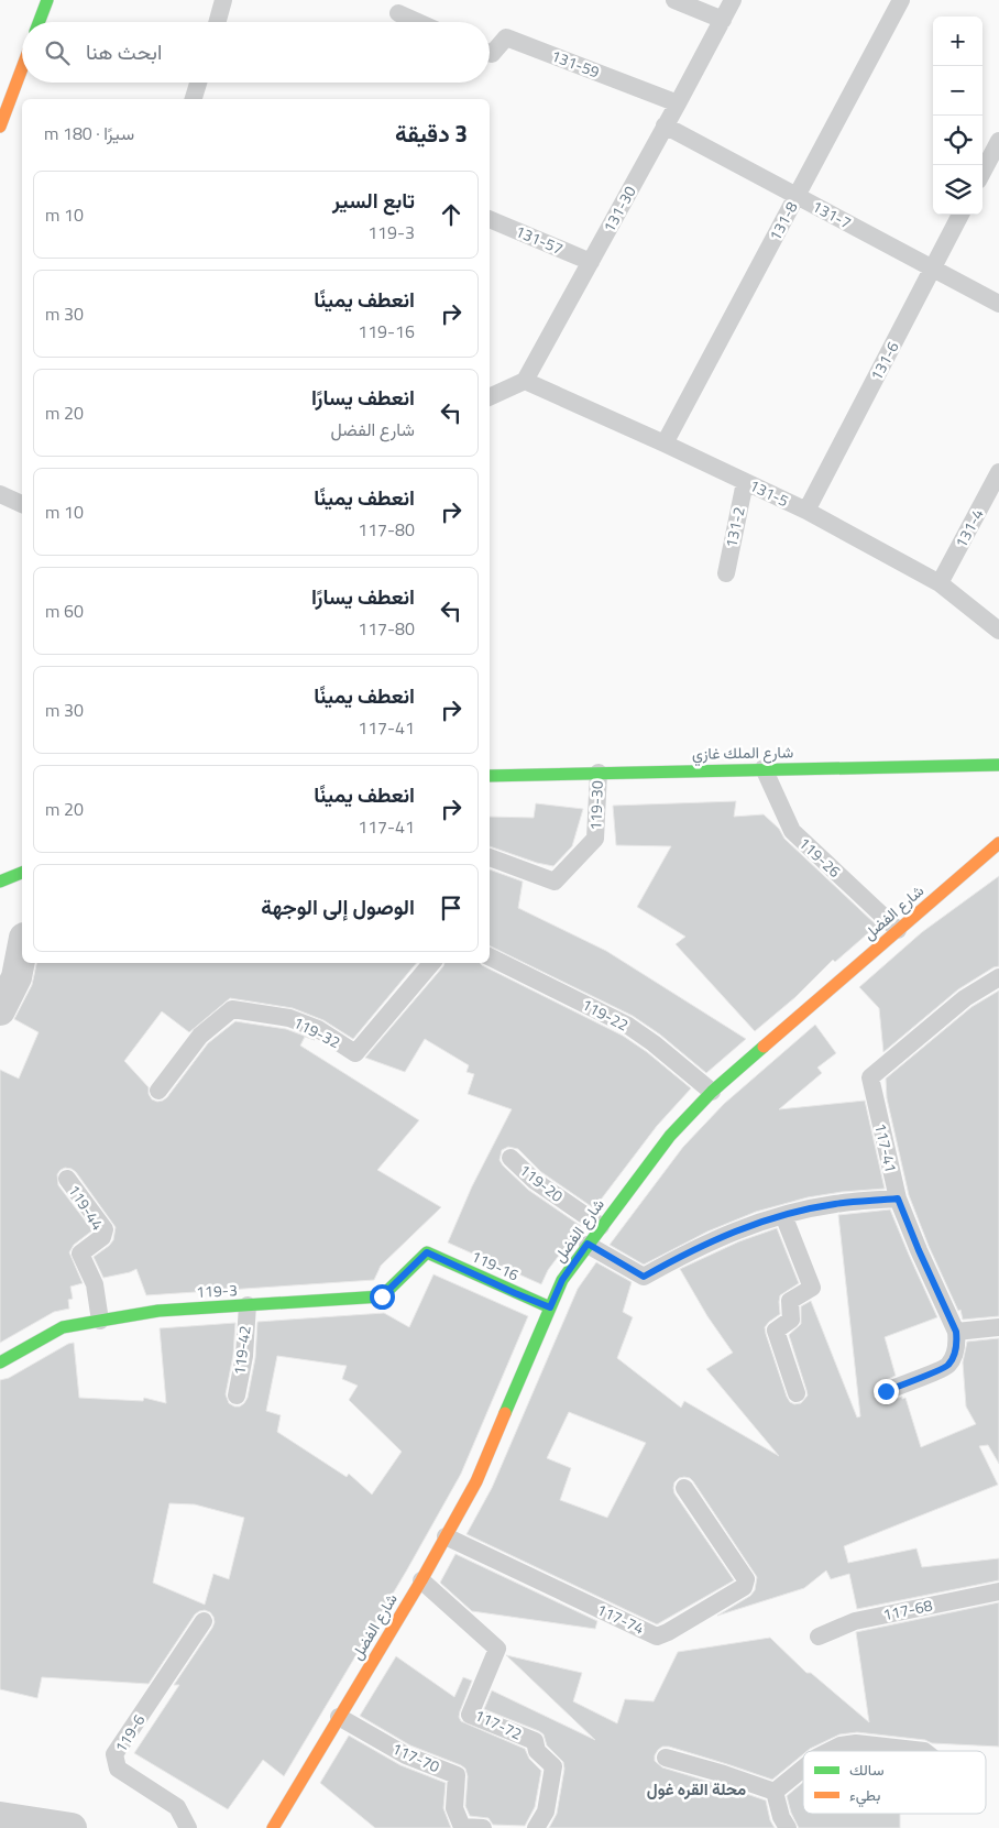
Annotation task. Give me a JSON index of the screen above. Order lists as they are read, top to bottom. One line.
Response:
{"streets":{"street":["شارع الملك غازي","شارع الفضل","119-16","119-3"],"lane":["131-59","131-30","131-7","131-8","131-57","131-6","131-5","131-2","131-4","119-30","119-26","119-22","119-32","117-41","119-20","119-44","119-42","117-68","117-74","117-72","119-6","117-70"]},"crossings":[["131-59","131-30"],["131-30","131-7"],["131-30","131-57"],["131-30","131-5"],["131-7","131-8"],["131-7","131-6"],["131-8","131-5"],["131-6","131-5"],["131-5","131-2"],["131-5","131-4"],["شارع الملك غازي","119-30"],["شارع الملك غازي","119-26"],["119-26","شارع الفضل"],["شارع الفضل","119-22"],["شارع الفضل","119-20"],["شارع الفضل","119-16"],["شارع الفضل","117-74"],["شارع الفضل","117-72"],["شارع الفضل","117-70"],["119-44","119-3"],["119-16","119-3"],["119-3","119-42"]],"districts":["محلة القره غول"],"legend":["سالك","بطيء"],"page":{"map_buttons":["+","−"],"search":"ابحث هنا","heading":["3 دقيقة","سيرًا · 180 m"],"list":[["تابع السير","119-3","10 m"],["انعطف يمينًا","119-16","30 m"],["انعطف يسارًا","شارع الفضل","20 m"],["انعطف يمينًا","117-80","10 m"],["انعطف يسارًا","117-80","60 m"],["انعطف يمينًا","117-41","30 m"],["انعطف يمينًا","117-41","20 m"],"الوصول إلى الوجهة"]}}
